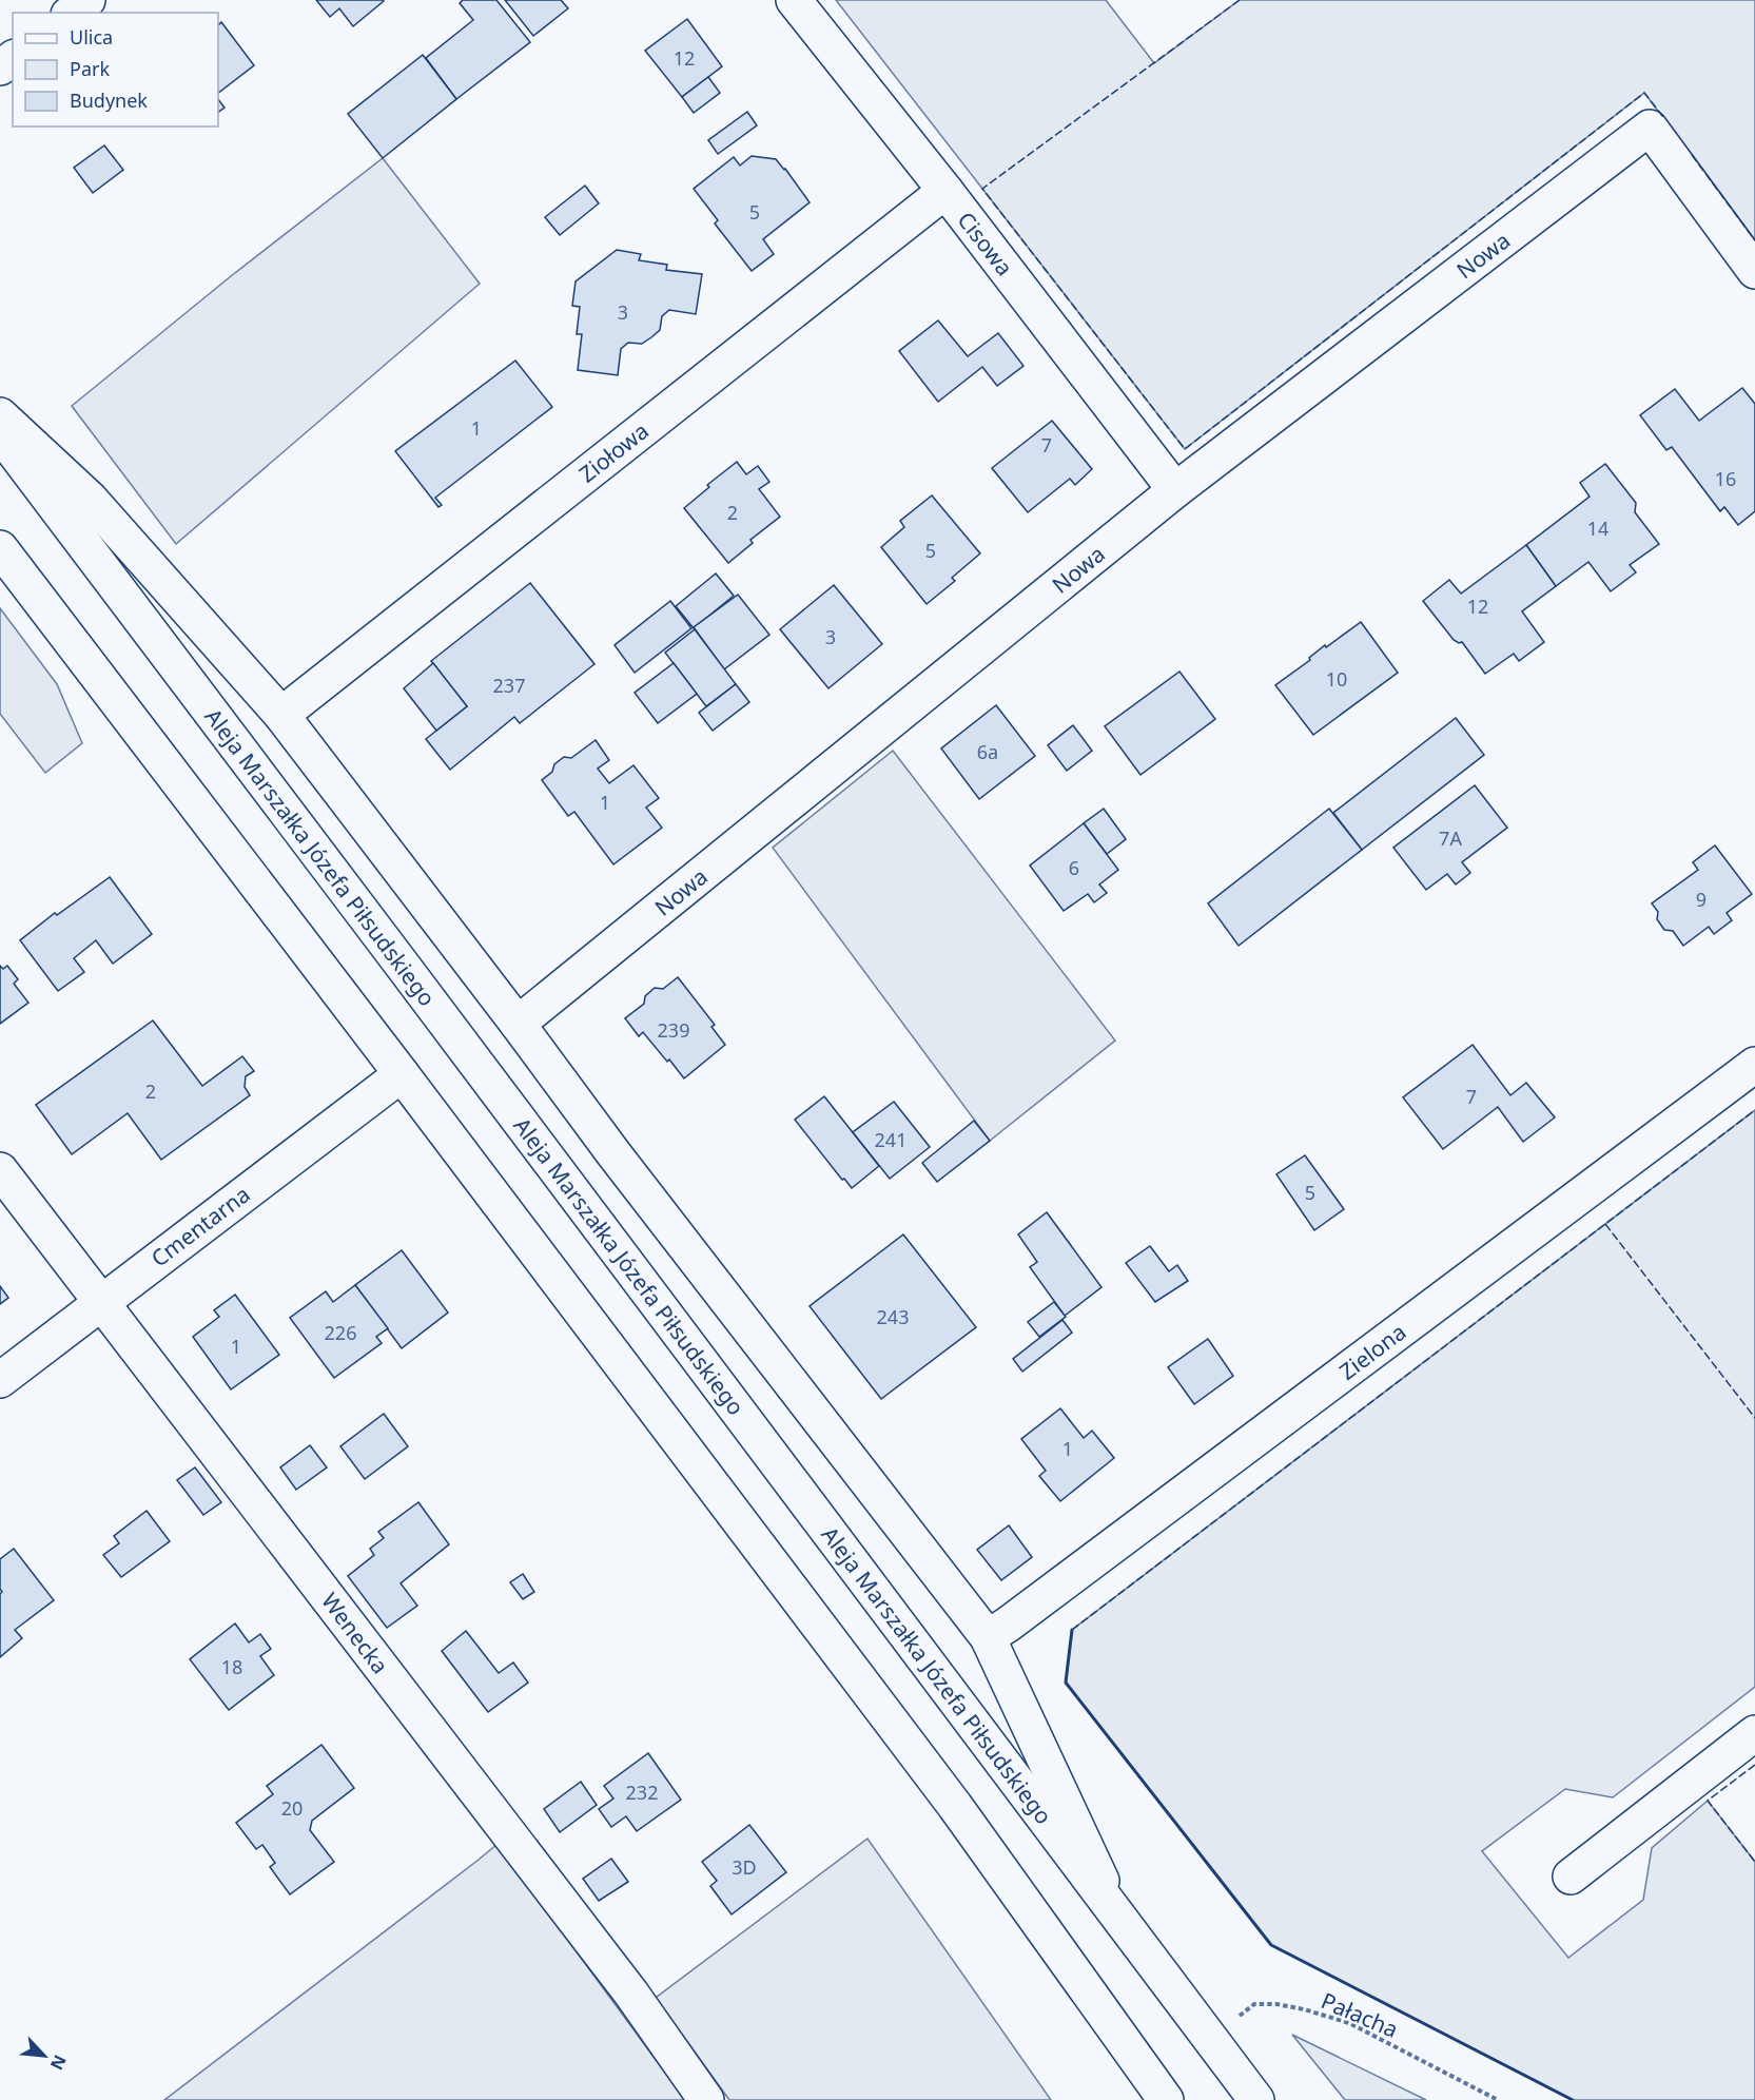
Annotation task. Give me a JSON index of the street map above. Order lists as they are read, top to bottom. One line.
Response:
{"streets":{"street":["Cisowa","Nowa","Ziołowa","Aleja Marszałka Józefa Piłsudskiego","Cmentarna","Zielona","Wenecka"],"path":["Pałacha"]},"crossings":[["Cisowa","Nowa"],["Cisowa","Ziołowa"],["Aleja Marszałka Józefa Piłsudskiego","Pałacha"],["Cmentarna","Wenecka"]],"house_numbers":["12","5","3","1","7","16","2","14","5","12","3","10","237","6a","1","7A","6","9","239","2","7","241","5","243","226","1","1","18","232","20","3D"],"legend":["Ulica","Park","Budynek"],"north":"bottom right"}
